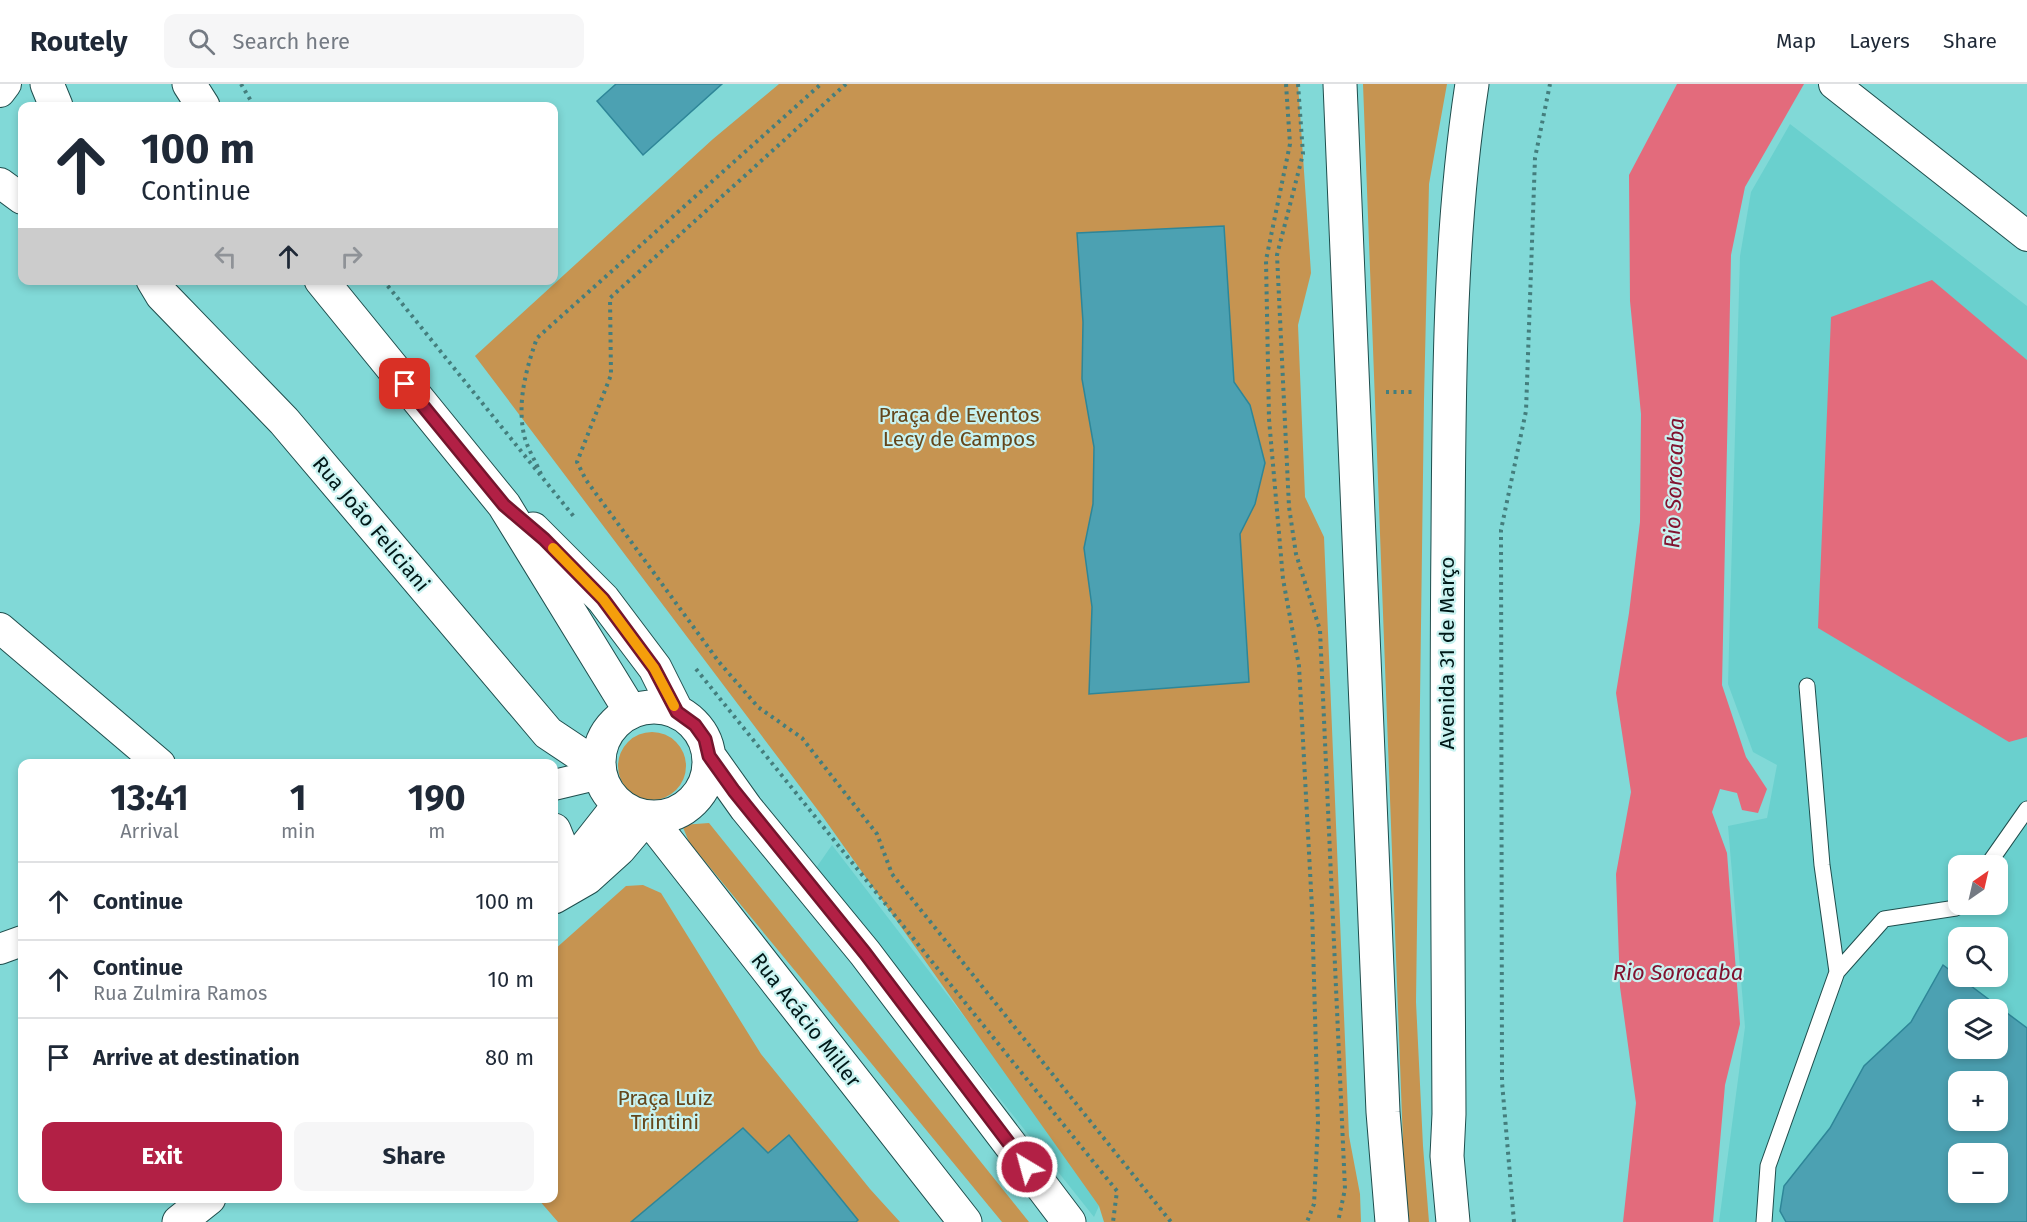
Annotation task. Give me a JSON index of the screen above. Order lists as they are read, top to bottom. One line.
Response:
{"streets":{"main road":["Rua João Feliciani","Avenida 31 de Março","Rua Acácio Miller"]},"crossings":[["Rua João Feliciani","Rua Acácio Miller"]],"water":["Rio Sorocaba"],"parks":["Praça de Eventos Lecy de Campos","Praça Luiz Trintini"],"north":"top right","page":{"header":"Routely","search":"Search here","nav":["Map","Layers","Share"],"turn":["100 m","Continue"],"eta":["13:41","Arrival","1","min","190","m"],"map_buttons":["+","−"],"list":[{"name":"Continue","value":"100 m"},{"name":"Continue","note":"Rua Zulmira Ramos","value":"10 m"},{"name":"Arrive at destination","value":"80 m"}],"buttons":["Exit","Share"]}}
